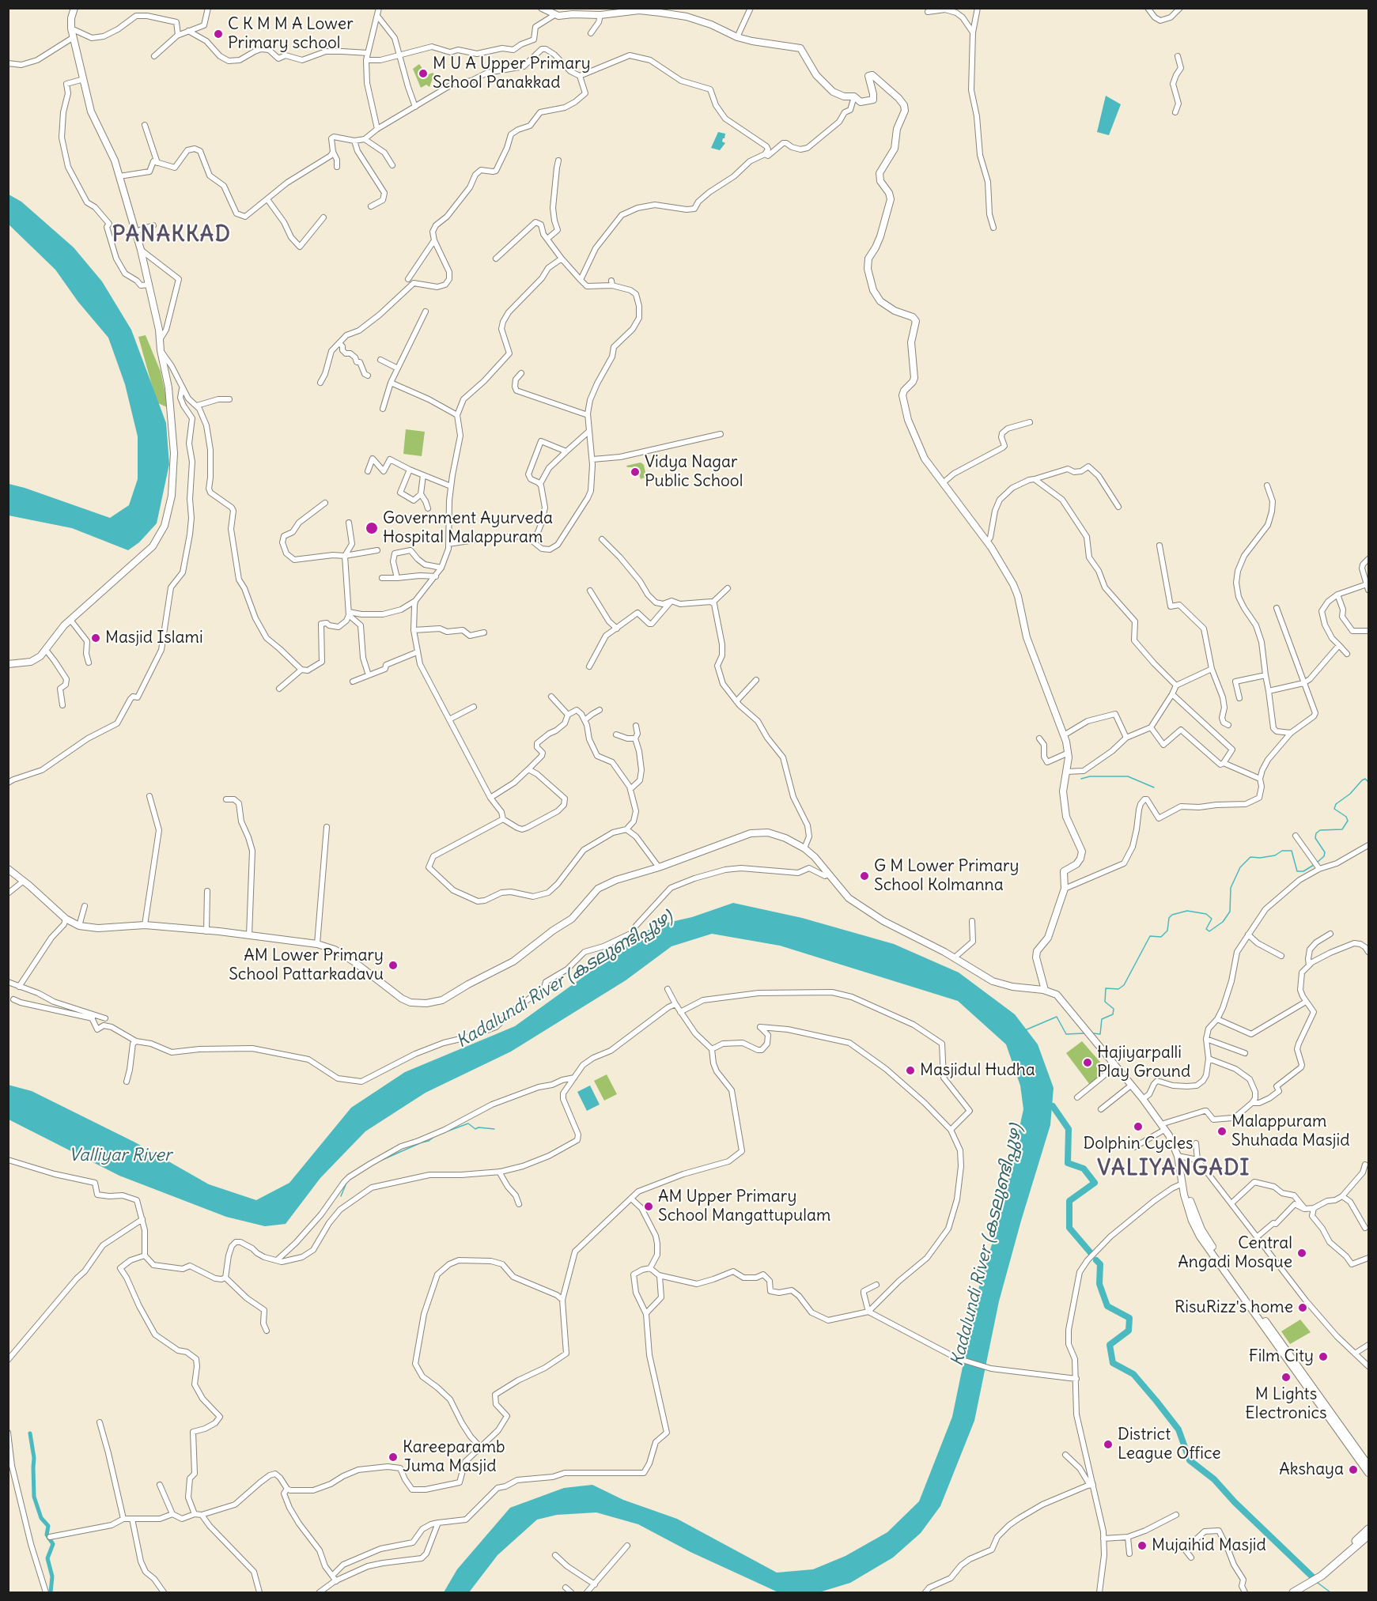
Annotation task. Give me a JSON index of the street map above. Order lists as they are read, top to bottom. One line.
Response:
{"districts":["PANAKKAD","VALIYANGADI"],"water":["Kadalundi River (കടലുണ്ടിപ്പുഴ)","Valliyar River"],"places":["C K M M A Lower Primary school","M U A Upper Primary School Panakkad","Vidya Nagar Public School","Government Ayurveda Hospital Malappuram","Masjid Islami","G M Lower Primary School Kolmanna","AM Lower Primary School Pattarkadavu","Hajiyarpalli Play Ground","Masjidul Hudha","Dolphin Cycles","Malappuram Shuhada Masjid","AM Upper Primary School Mangattupulam","Central Angadi Mosque","RisuRizz's home","Film City","M Lights Electronics","District League Office","Kareeparamb Juma Masjid","Akshaya","Mujaihid Masjid"]}
